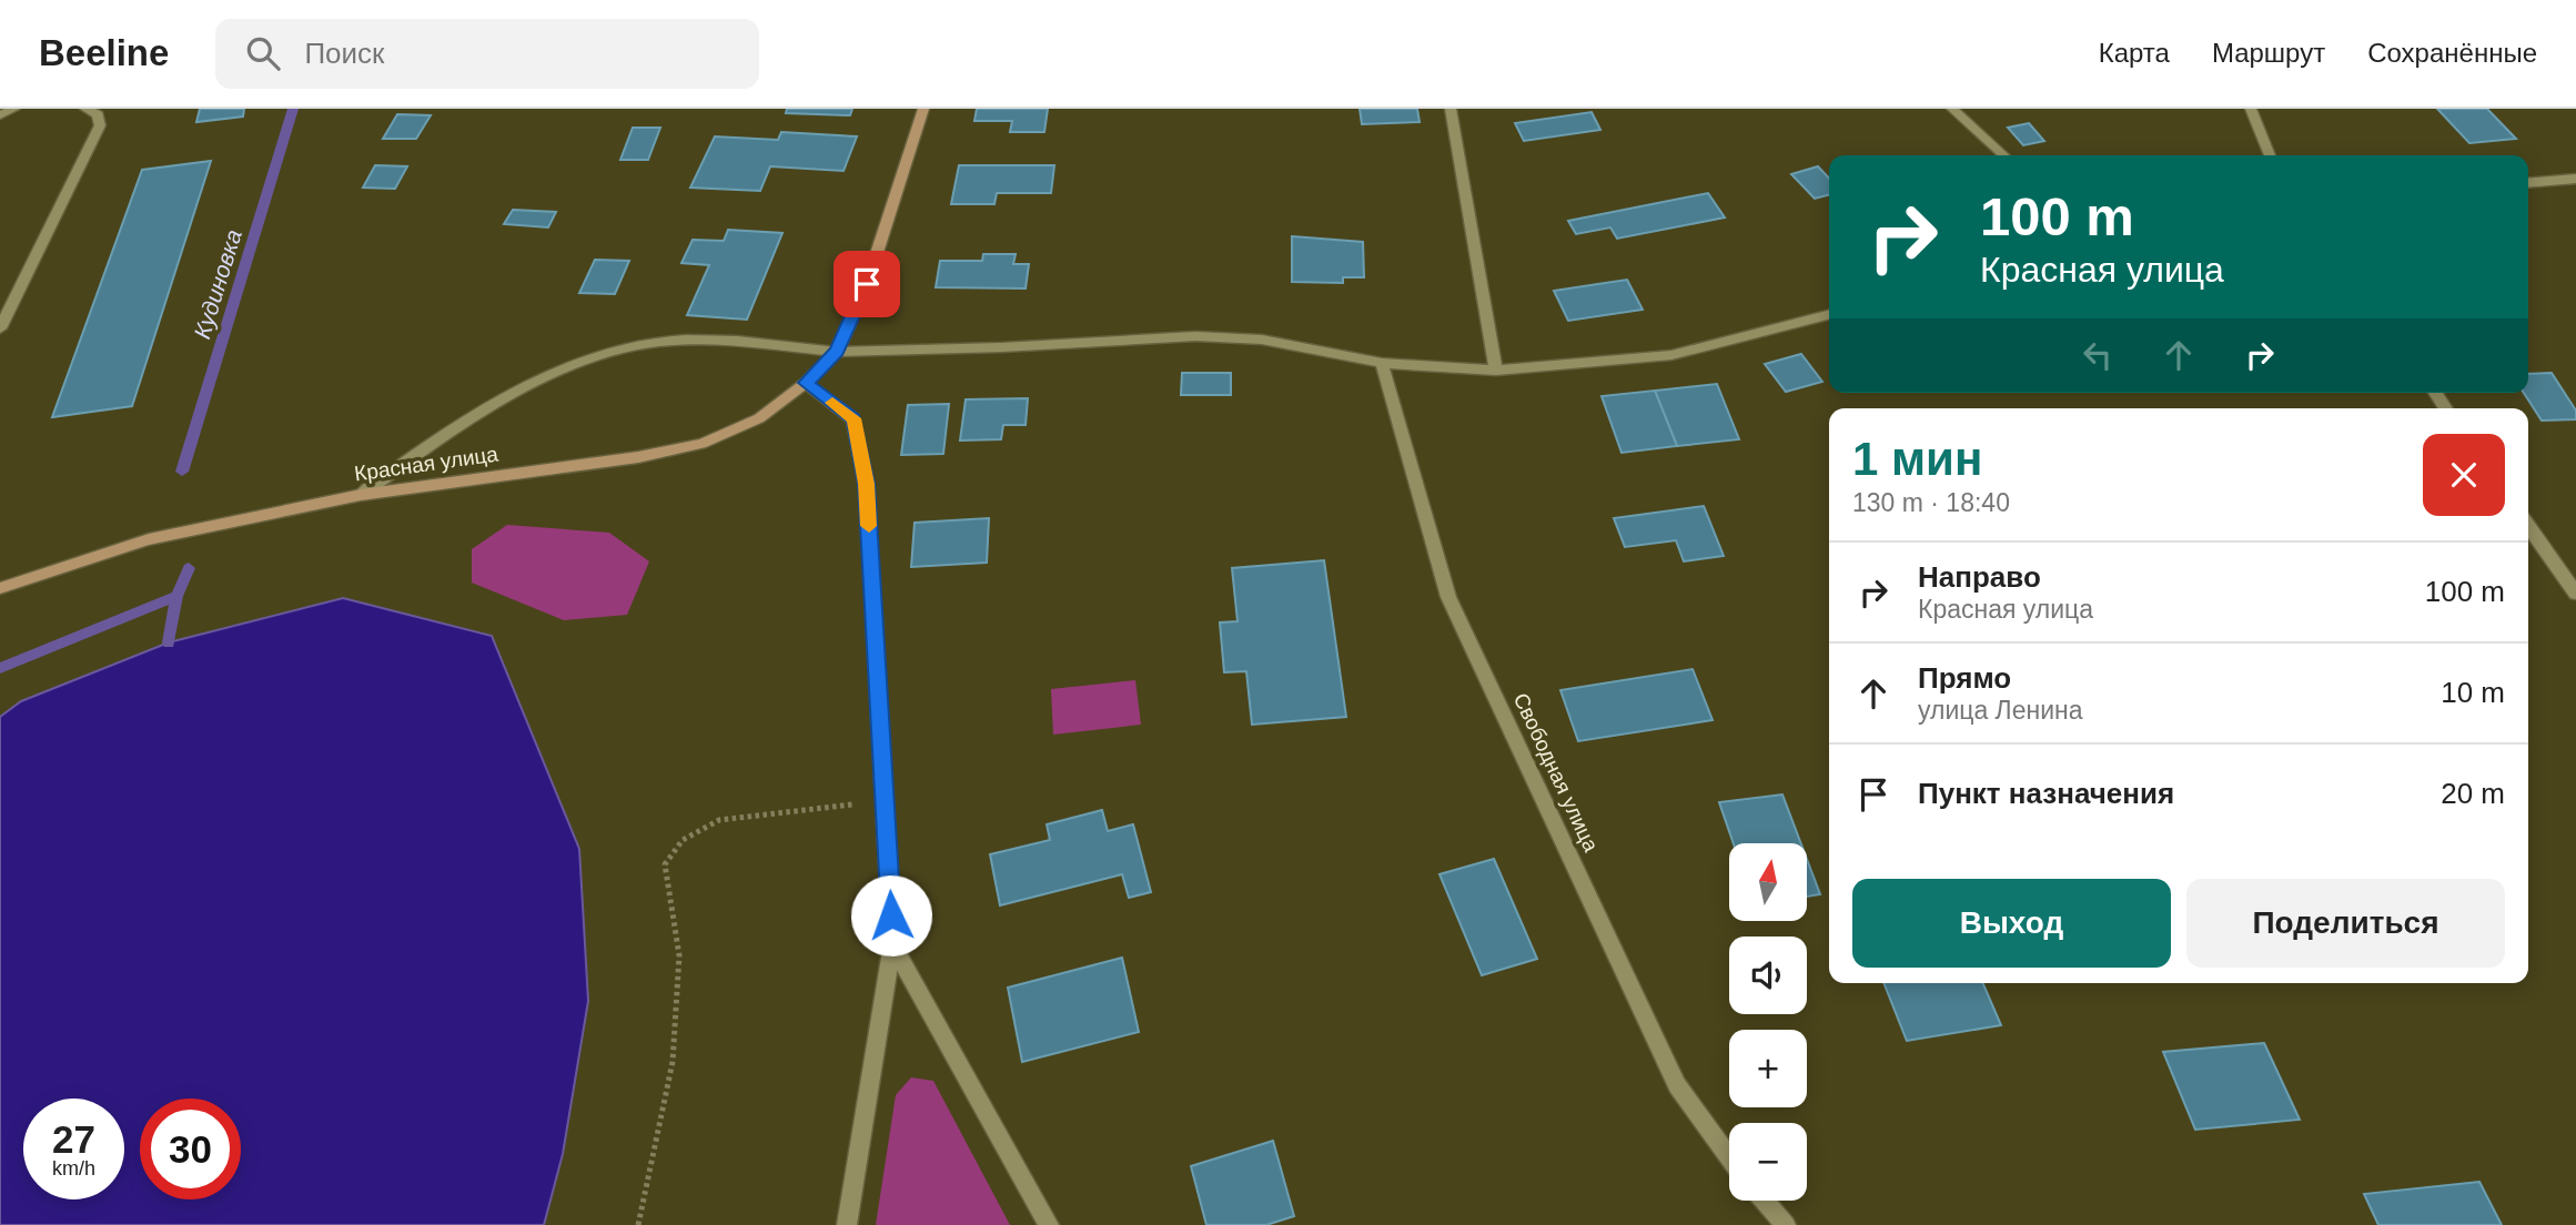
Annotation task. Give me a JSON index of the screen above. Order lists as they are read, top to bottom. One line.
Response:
{"streets":{"main road":["Красная улица"],"street":["Свободная улица"]},"water":["Кудиновка"],"north":"top","page":{"header":"Beeline","search":"Поиск","nav":["Карта","Маршрут","Сохранённые"],"turn":["100 m","Красная улица"],"heading":["1 мин","130 m · 18:40"],"list":[{"name":"Направо","note":"Красная улица","value":"100 m"},{"name":"Прямо","note":"улица Ленина","value":"10 m"},{"name":"Пункт назначения","value":"20 m"}],"map_buttons":["+","−"],"buttons":["Выход","Поделиться"],"speed":"27 km/h","limit":"30"}}
